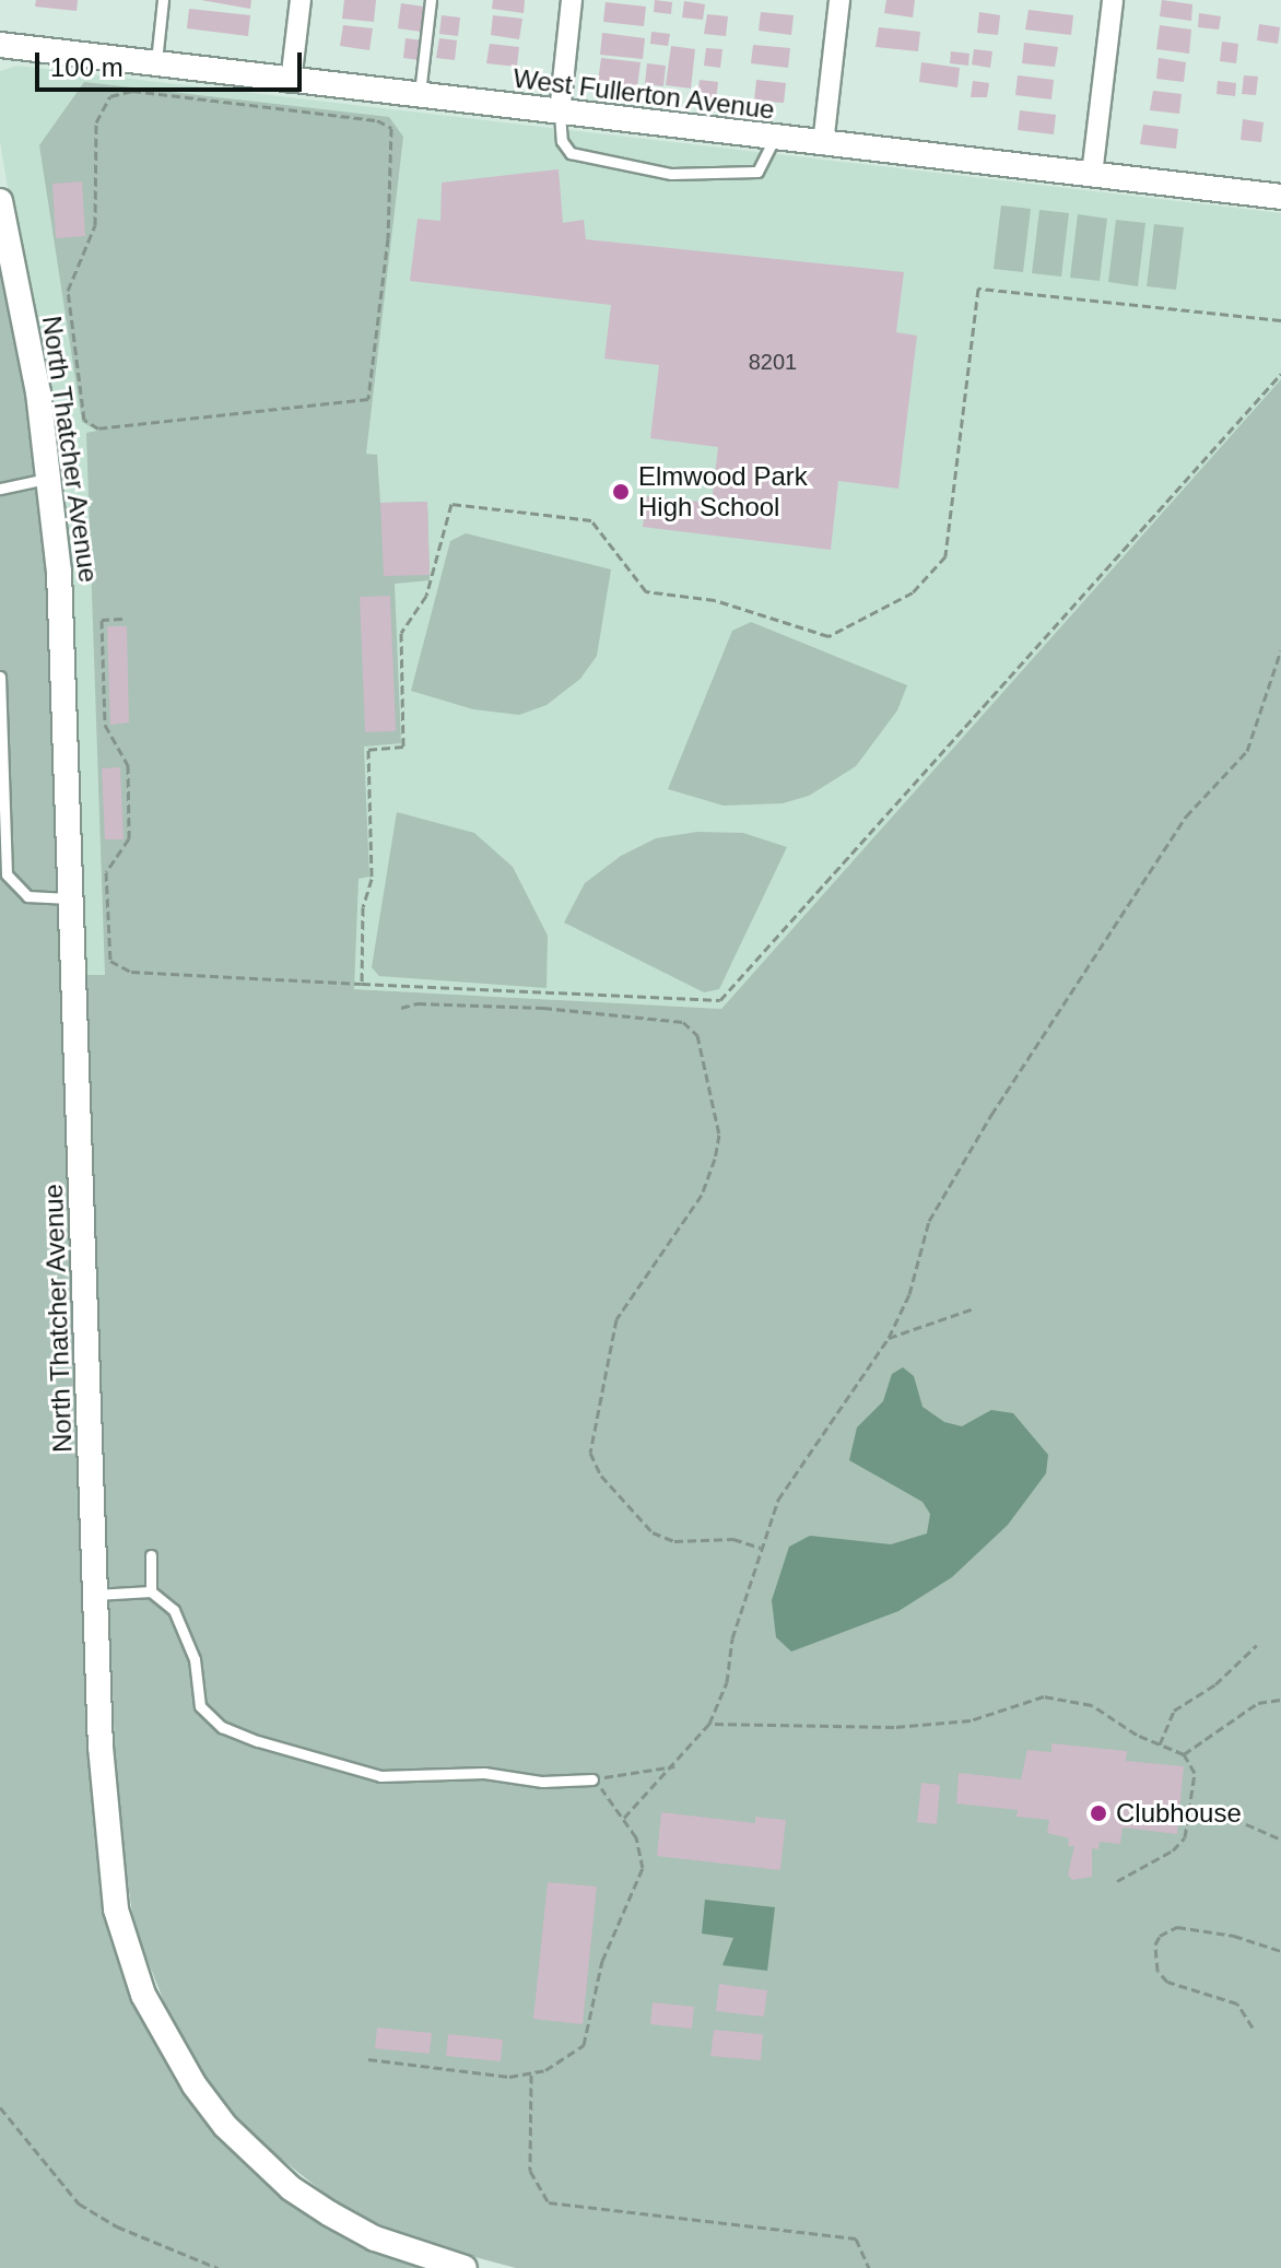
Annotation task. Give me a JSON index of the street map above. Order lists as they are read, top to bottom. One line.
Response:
{"streets":{"street":["West Fullerton Avenue","North Thatcher Avenue"]},"places":["Elmwood Park High School","Clubhouse"],"house_numbers":["8201"],"scale_bar":"100 m"}
